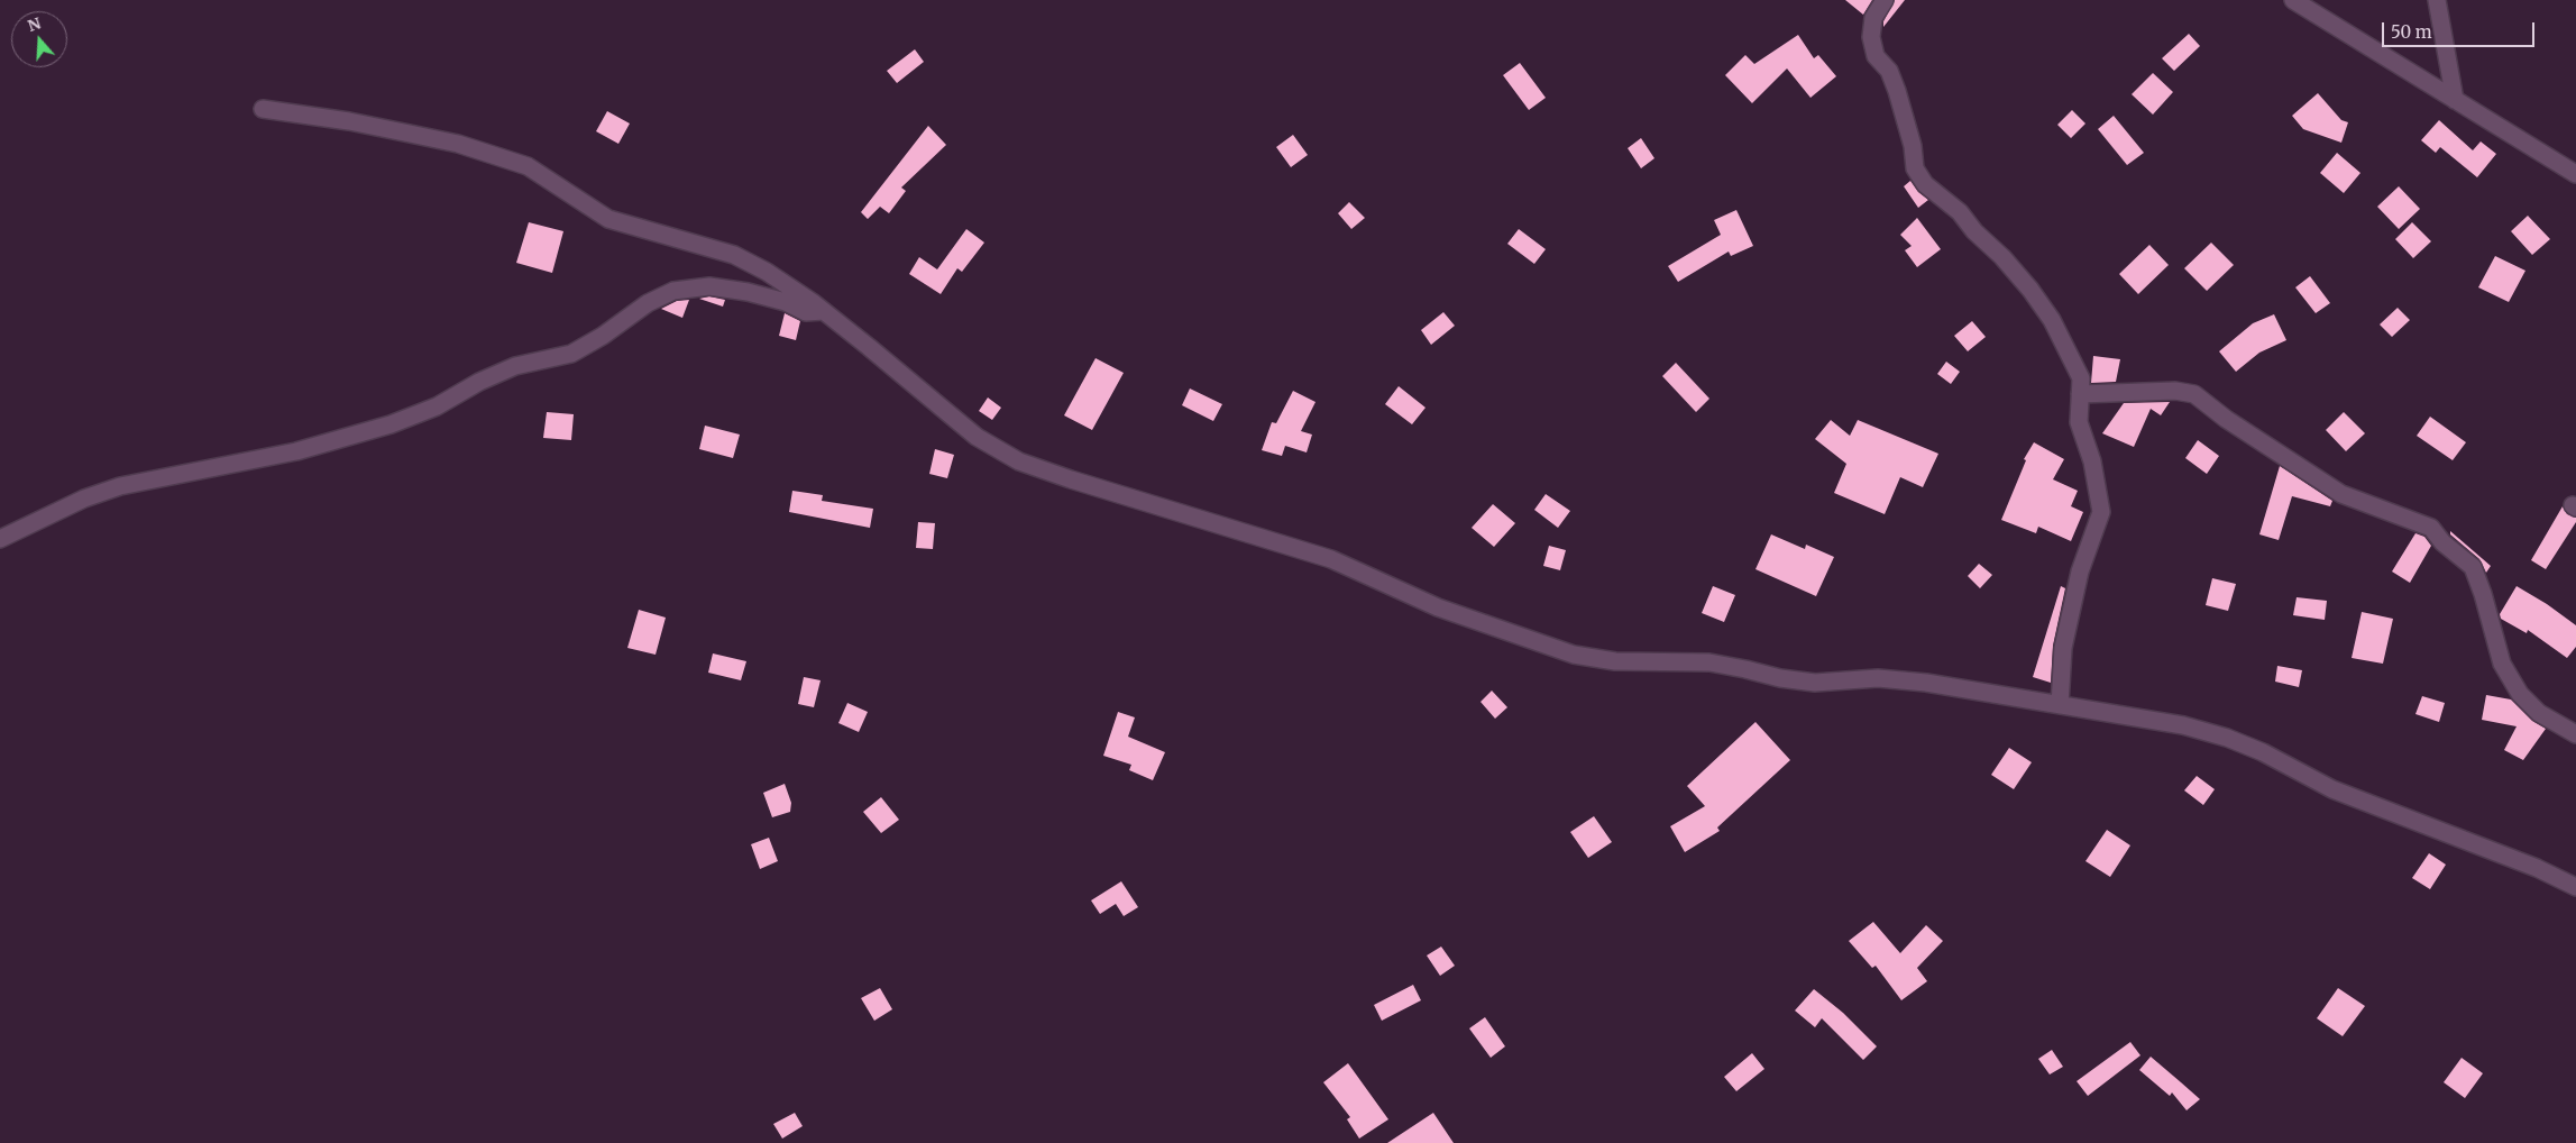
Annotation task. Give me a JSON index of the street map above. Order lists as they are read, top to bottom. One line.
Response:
{"scale_bar":"50 m","north":"top"}
